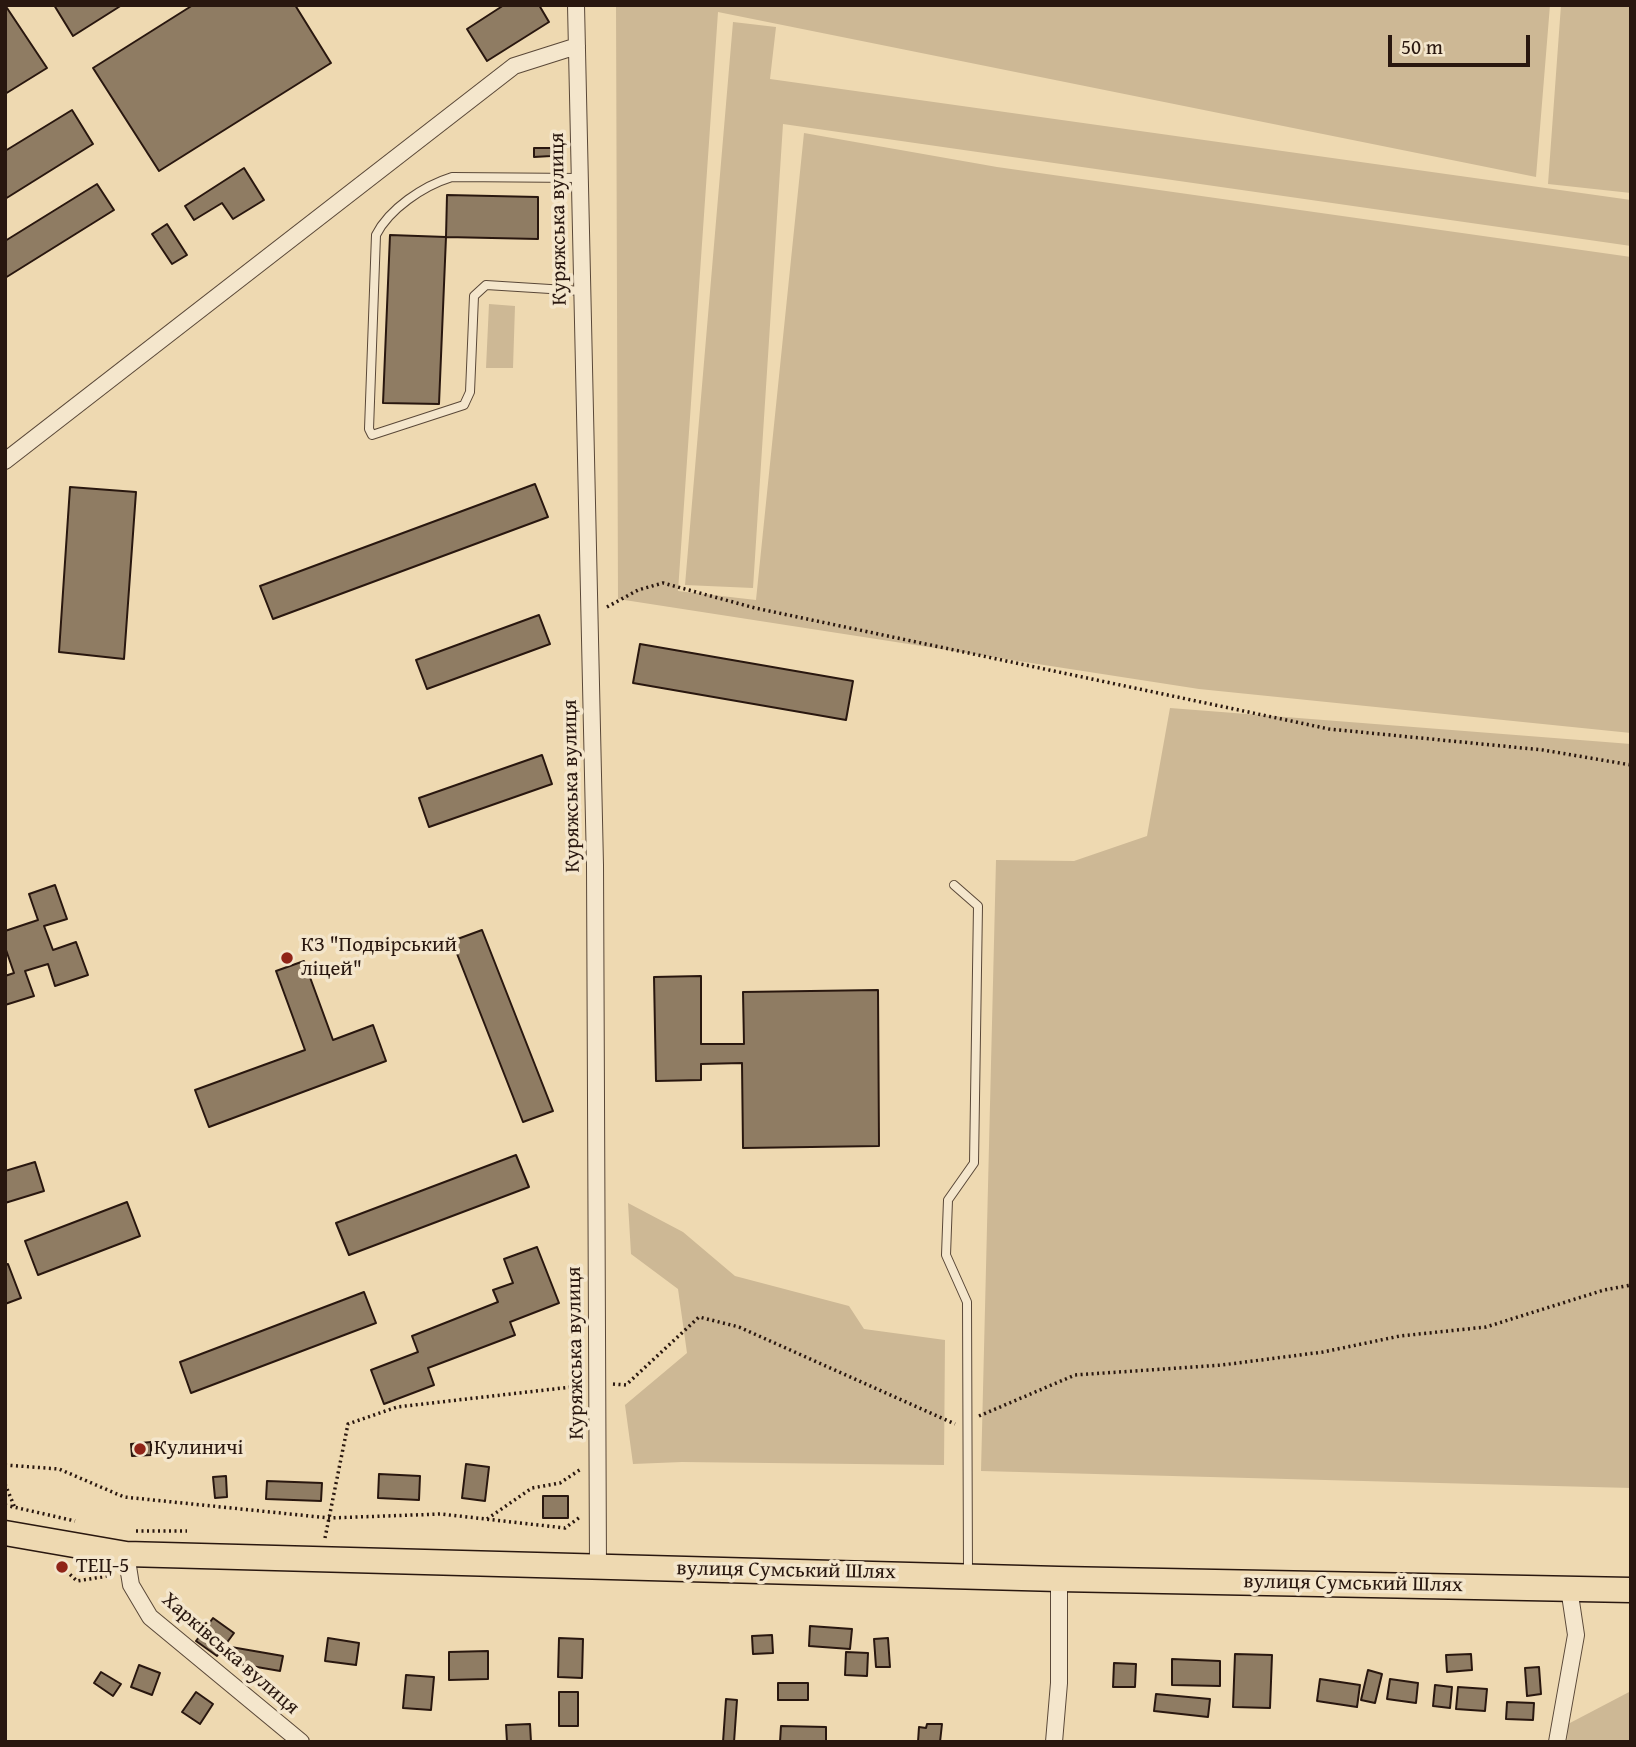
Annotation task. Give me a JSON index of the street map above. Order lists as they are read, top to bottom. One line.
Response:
{"streets":{"main road":["вулиця Сумський Шлях"],"street":["Куряжська вулиця","Харківська вулиця"]},"crossings":[["Куряжська вулиця","вулиця Сумський Шлях"],["вулиця Сумський Шлях","Харківська вулиця"]],"places":["КЗ \"Подвірський ліцей\"","Кулиничі","ТЕЦ-5"],"scale_bar":"50 m"}
